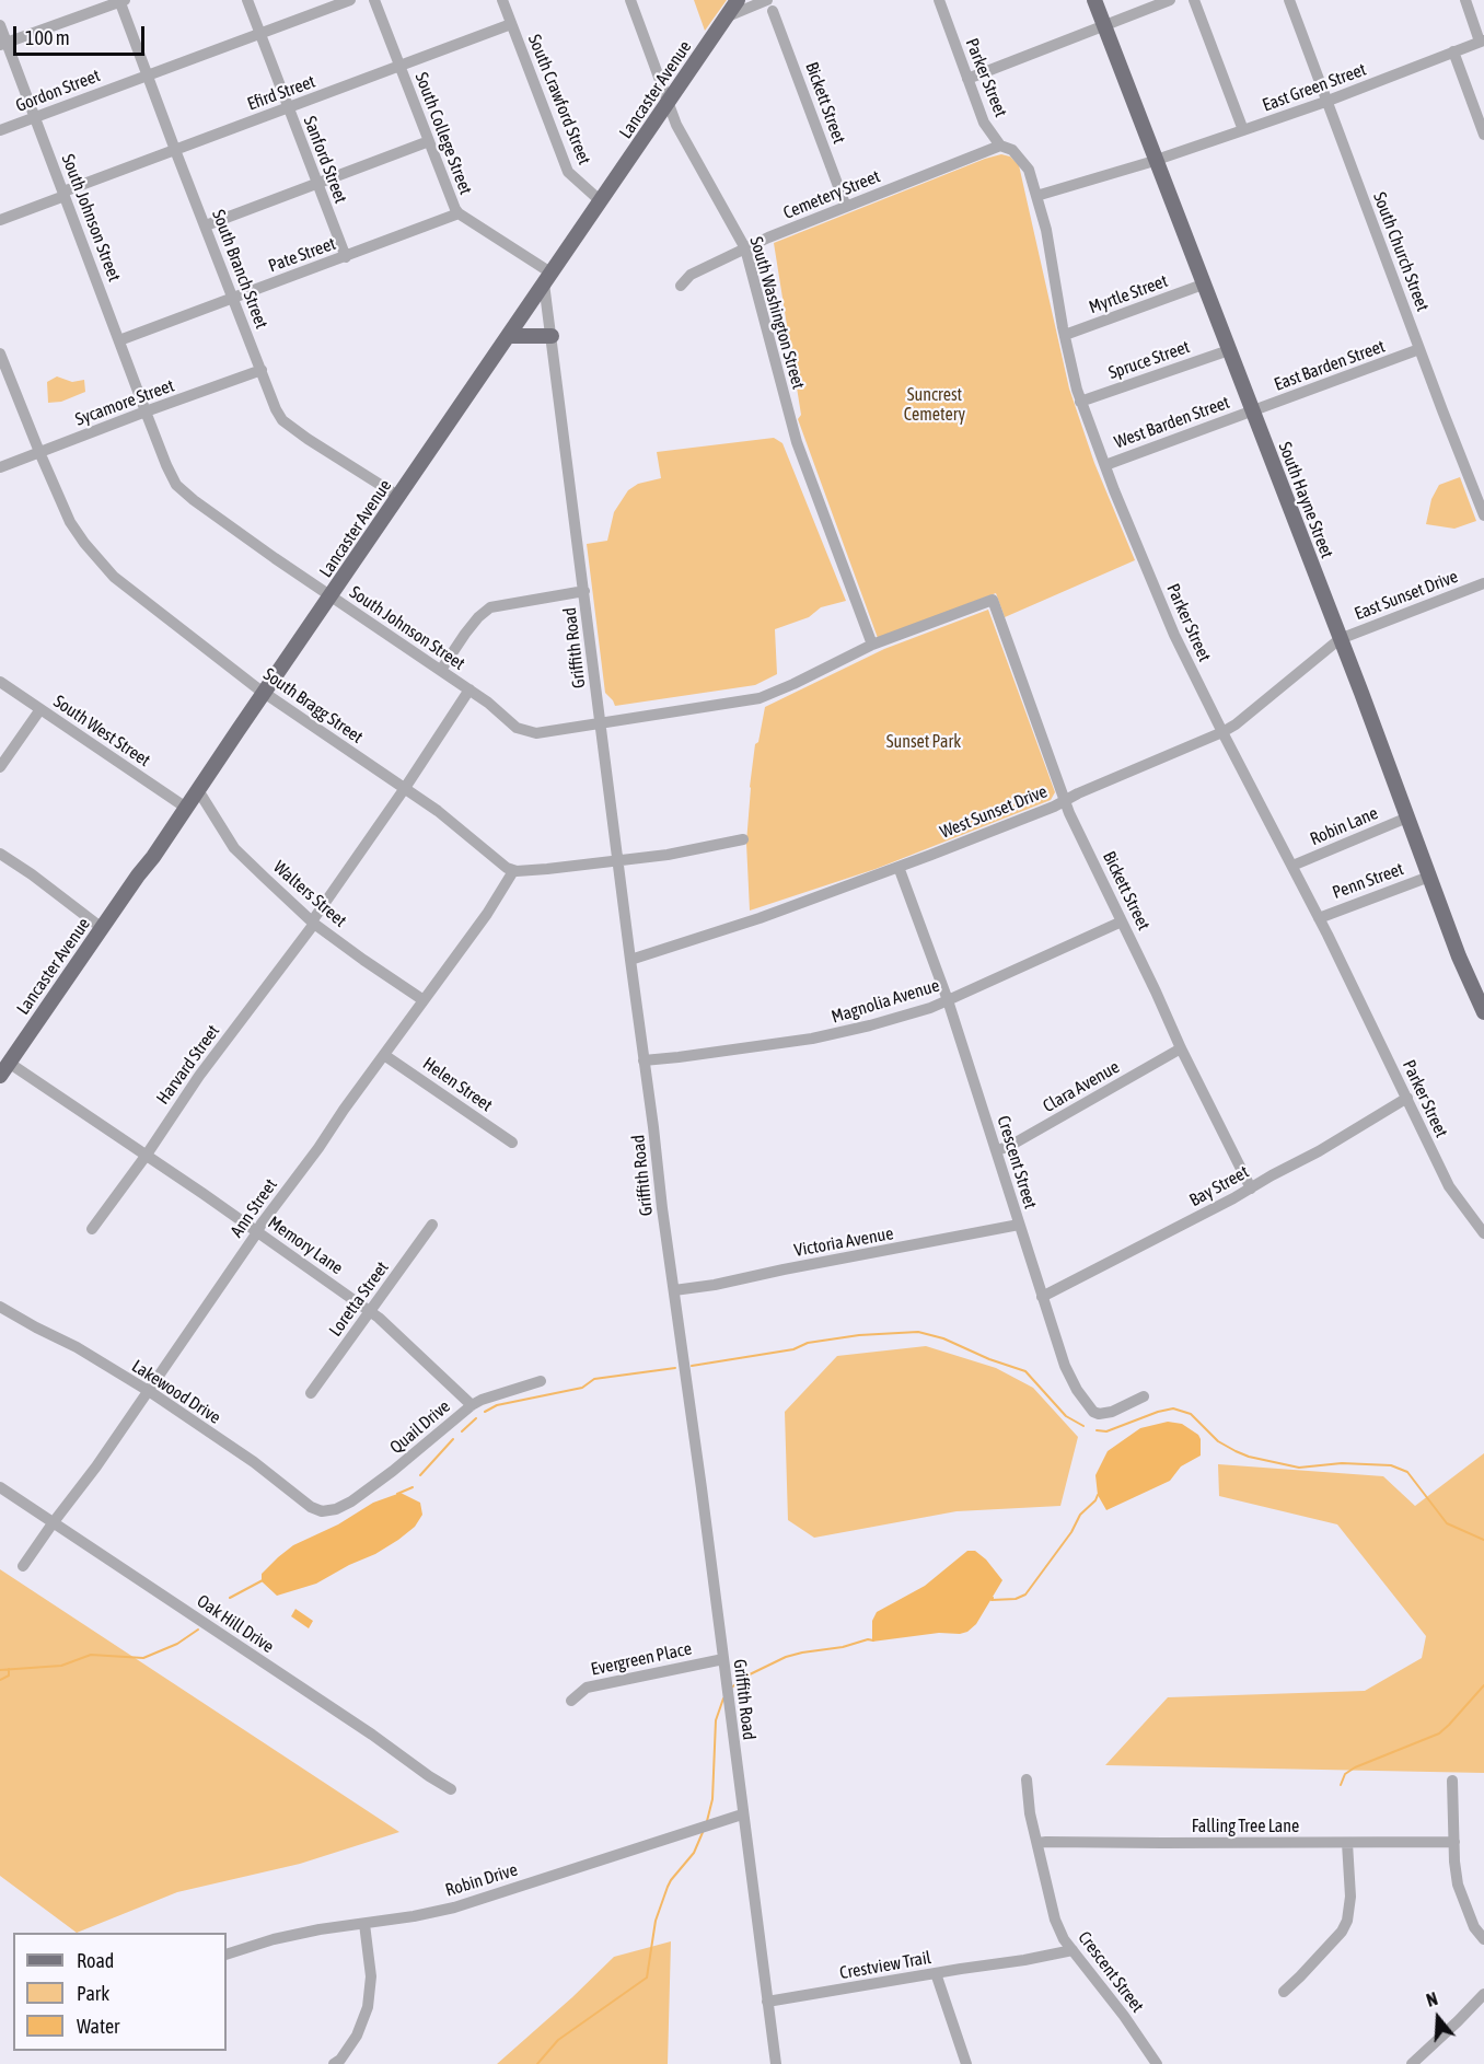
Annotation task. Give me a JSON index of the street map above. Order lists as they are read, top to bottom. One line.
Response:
{"streets":{"main road":["Lancaster Avenue","South Hayne Street"],"street":["Parker Street","East Green Street","Gordon Street","Efird Street","South Crawford Street","Bickett Street","South College Street","Sanford Street","Cemetery Street","South Johnson Street","South Church Street","Pate Street","South Branch Street","Myrtle Street","South Washington Street","Spruce Street","East Barden Street","Sycamore Street","West Barden Street","East Sunset Drive","Griffith Road","South Bragg Street","South West Street","West Sunset Drive","Robin Lane","Penn Street","Walters Street","Magnolia Avenue","Harvard Street","Helen Street","Clara Avenue","Crescent Street","Bay Street","Ann Street","Victoria Avenue","Memory Lane","Loretta Street","Lakewood Drive","Quail Drive","Oak Hill Drive","Evergreen Place","Falling Tree Lane","Robin Drive","Crestview Trail"]},"crossings":[["Parker Street","East Green Street"],["Parker Street","Cemetery Street"],["Parker Street","Myrtle Street"],["Parker Street","Spruce Street"],["Parker Street","West Barden Street"],["Parker Street","West Sunset Drive"],["Parker Street","Robin Lane"],["Parker Street","Penn Street"],["Parker Street","Bay Street"],["East Green Street","South Church Street"],["East Green Street","South Hayne Street"],["Lancaster Avenue","South Crawford Street"],["Lancaster Avenue","South College Street"],["Lancaster Avenue","South Johnson Street"],["Lancaster Avenue","South Branch Street"],["Lancaster Avenue","South Washington Street"],["Lancaster Avenue","Griffith Road"],["Lancaster Avenue","South Bragg Street"],["Lancaster Avenue","South West Street"],["Lancaster Avenue","Walters Street"],["Lancaster Avenue","Memory Lane"],["Gordon Street","Sanford Street"],["Gordon Street","South Johnson Street"],["Gordon Street","South Branch Street"],["Efird Street","South Crawford Street"],["Efird Street","South College Street"],["Efird Street","Sanford Street"],["Efird Street","South Johnson Street"],["Efird Street","South Branch Street"],["Bickett Street","Cemetery Street"],["Bickett Street","South Johnson Street"],["Bickett Street","West Sunset Drive"],["Bickett Street","Magnolia Avenue"],["Bickett Street","Clara Avenue"],["Bickett Street","Bay Street"],["South College Street","Pate Street"],["South College Street","Griffith Road"],["Sanford Street","Pate Street"],["Cemetery Street","South Washington Street"],["South Johnson Street","Pate Street"],["South Johnson Street","South Washington Street"],["South Johnson Street","Sycamore Street"],["South Johnson Street","Griffith Road"],["South Johnson Street","Harvard Street"],["South Church Street","East Barden Street"],["Pate Street","South Branch Street"],["South Branch Street","Sycamore Street"],["Myrtle Street","South Hayne Street"],["Spruce Street","South Hayne Street"],["East Barden Street","West Barden Street"],["East Barden Street","South Hayne Street"],["Sycamore Street","South Bragg Street"],["West Barden Street","South Hayne Street"],["South Hayne Street","East Sunset Drive"],["South Hayne Street","West Sunset Drive"],["South Hayne Street","Robin Lane"],["South Hayne Street","Penn Street"],["East Sunset Drive","West Sunset Drive"],["Griffith Road","West Sunset Drive"],["Griffith Road","Magnolia Avenue"],["Griffith Road","Victoria Avenue"],["Griffith Road","Evergreen Place"],["Griffith Road","Robin Drive"],["Griffith Road","Crestview Trail"],["South Bragg Street","Harvard Street"],["South Bragg Street","Ann Street"],["West Sunset Drive","Crescent Street"],["Walters Street","Harvard Street"],["Walters Street","Ann Street"],["Magnolia Avenue","Crescent Street"],["Harvard Street","Memory Lane"],["Helen Street","Ann Street"],["Clara Avenue","Crescent Street"],["Crescent Street","Bay Street"],["Crescent Street","Victoria Avenue"],["Crescent Street","Falling Tree Lane"],["Crescent Street","Crestview Trail"],["Ann Street","Memory Lane"],["Ann Street","Lakewood Drive"],["Ann Street","Oak Hill Drive"],["Memory Lane","Loretta Street"],["Memory Lane","Quail Drive"],["Lakewood Drive","Quail Drive"]],"parks":["Suncrest Cemetery","Sunset Park"],"legend":["Road","Park","Water"],"scale_bar":"100 m","north":"top"}
